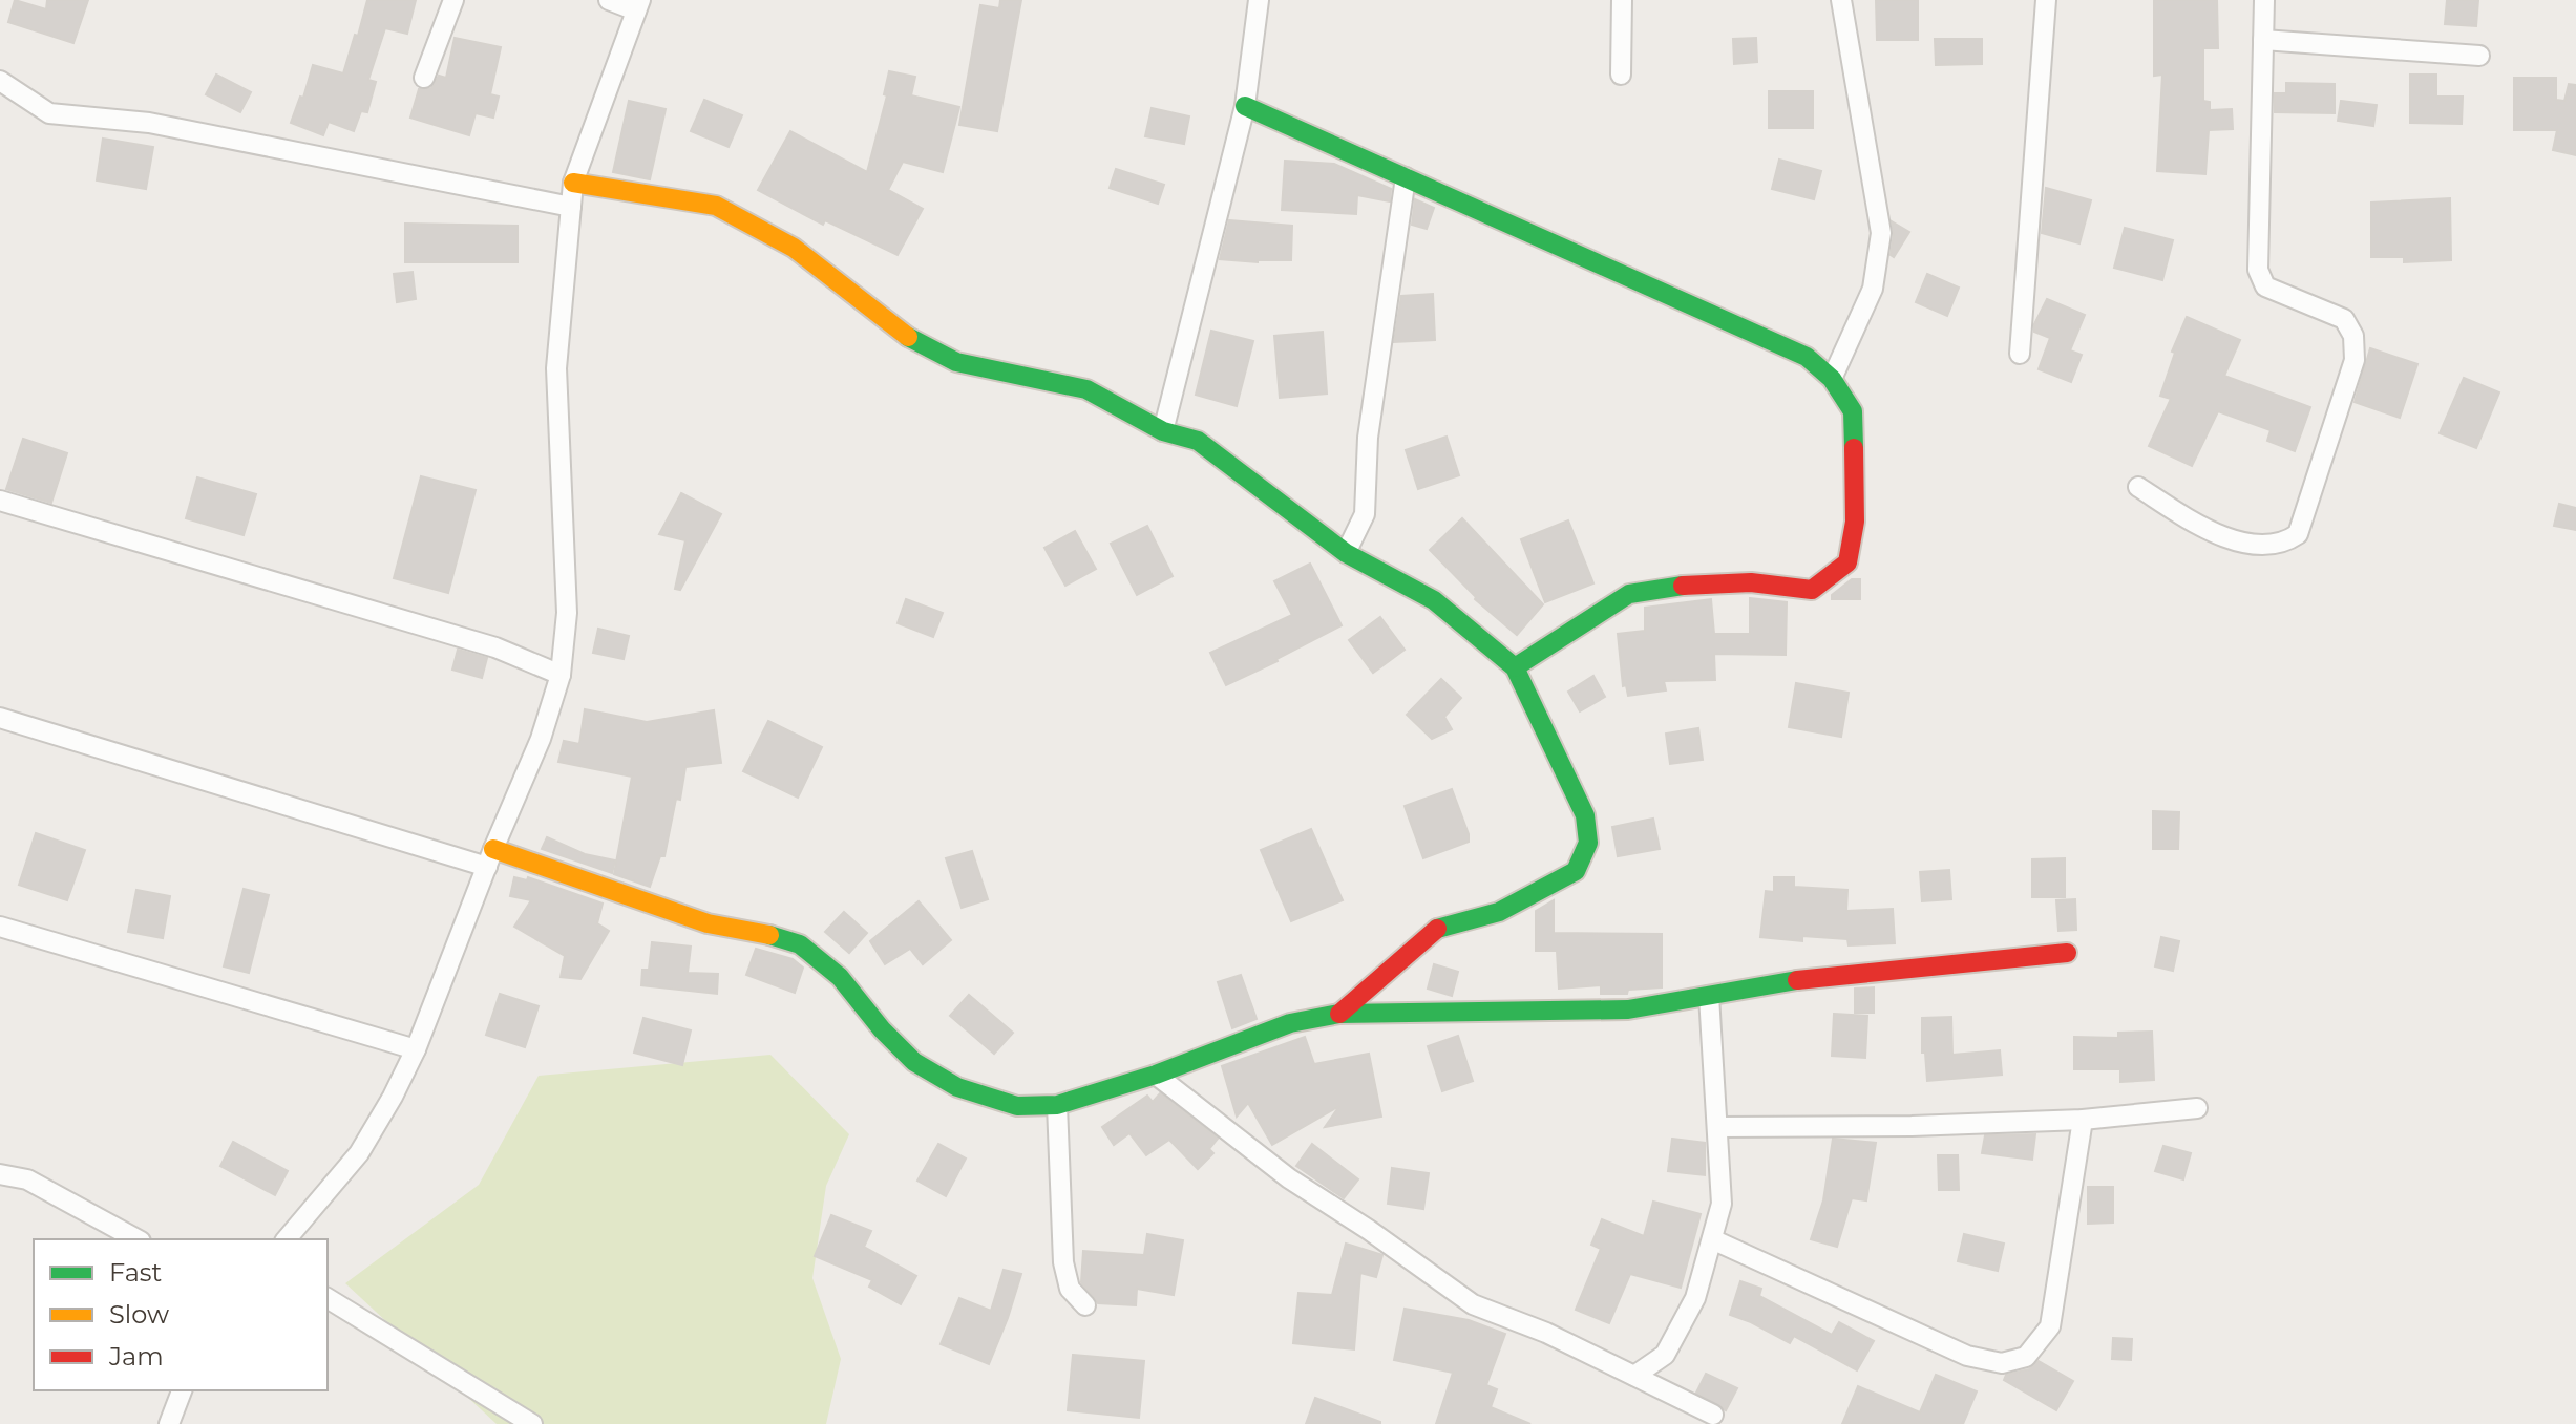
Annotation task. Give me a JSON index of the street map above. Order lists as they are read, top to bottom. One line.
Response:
{"legend":["Fast","Slow","Jam"]}
